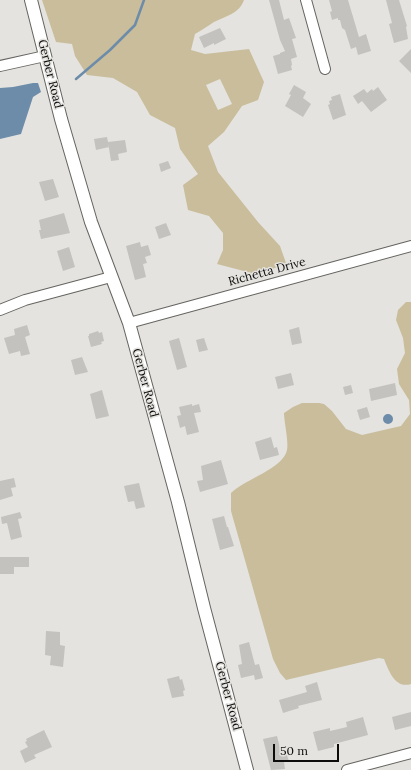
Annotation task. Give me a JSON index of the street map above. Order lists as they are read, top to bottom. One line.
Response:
{"streets":{"street":["Gerber Road","Richetta Drive"]},"crossings":[["Gerber Road","Richetta Drive"]],"scale_bar":"50 m"}
